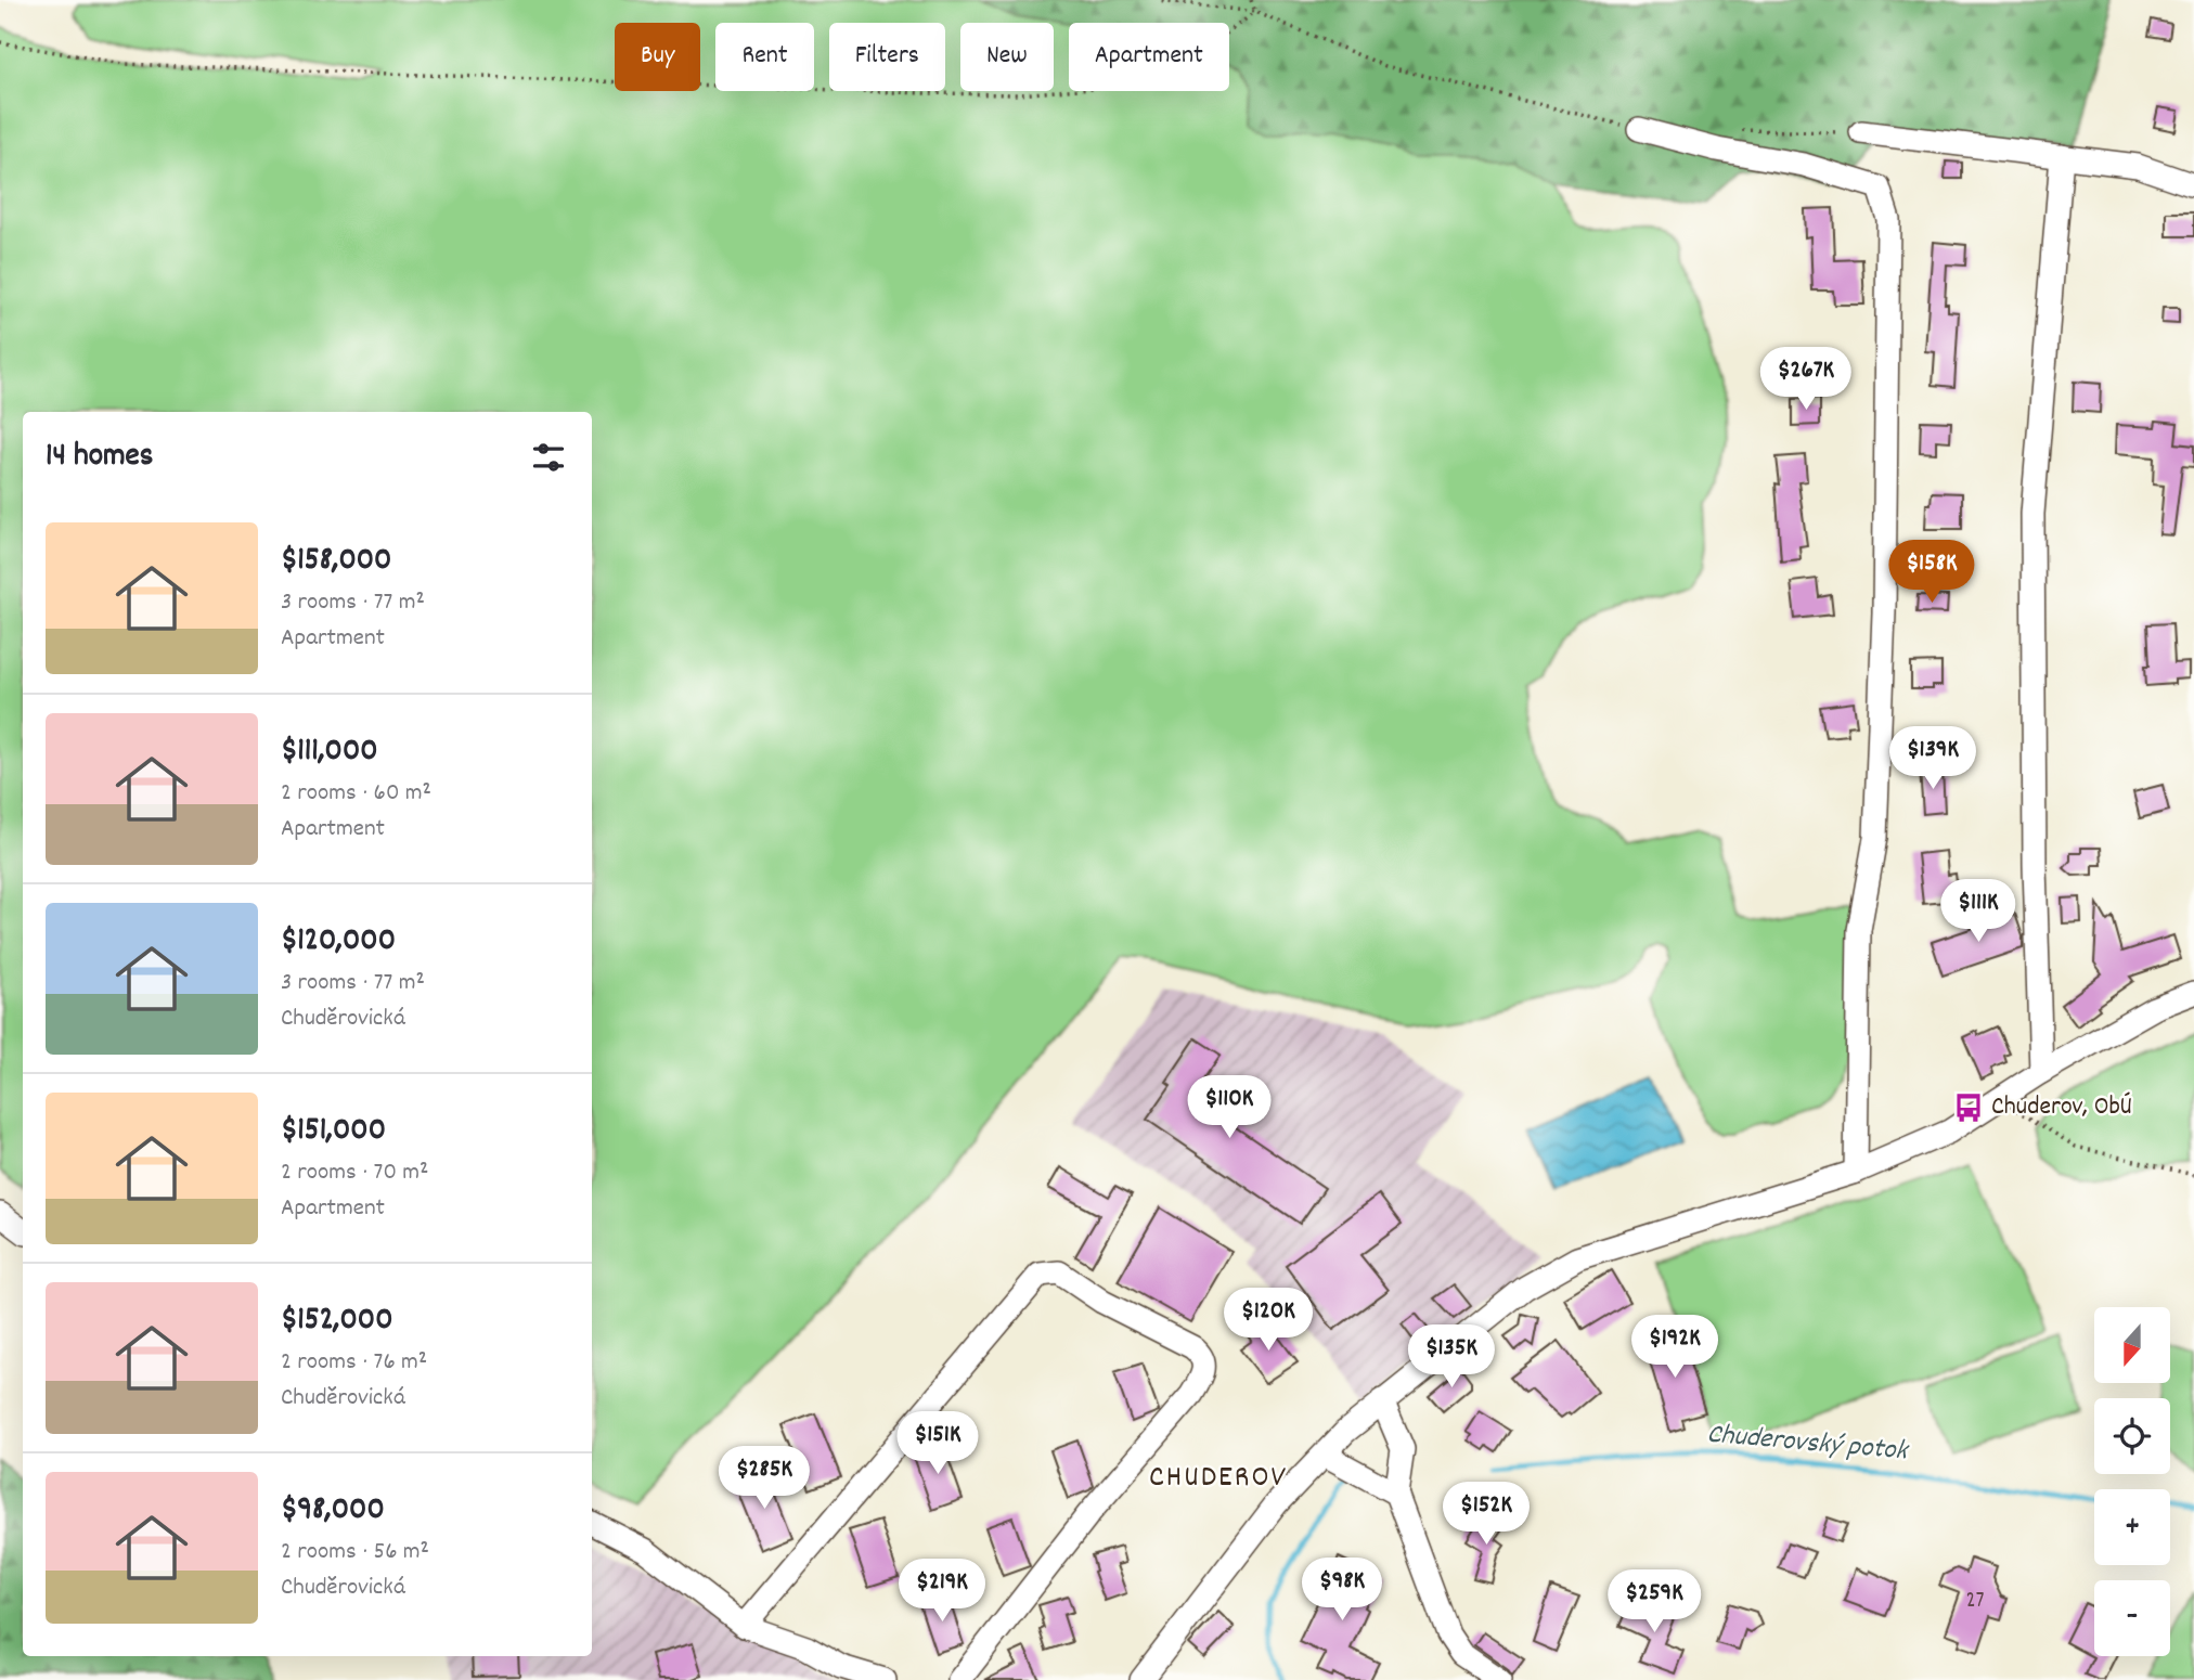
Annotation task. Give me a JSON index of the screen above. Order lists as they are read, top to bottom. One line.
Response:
{"districts":["CHUDEROV"],"water":["Chuderovský potok"],"places":{"bus stop":["Chuderov, ObÚ"]},"house_numbers":["27"],"north":"bottom","page":{"chip":["Buy","Rent","Filters","New","Apartment"],"price":["$267K","$158K","$139K","$111K","$110K","$120K","$192K","$135K","$151K","$285K","$152K","$98K","$219K","$259K"],"heading":"14 homes","list":[{"name":"$158,000","note":"3 rooms · 77 m² · Apartment"},{"name":"$111,000","note":"2 rooms · 60 m² · Apartment"},{"name":"$120,000","note":"3 rooms · 77 m² · Chuděrovická"},{"name":"$151,000","note":"2 rooms · 70 m² · Apartment"},{"name":"$152,000","note":"2 rooms · 76 m² · Chuděrovická"},{"name":"$98,000","note":"2 rooms · 56 m² · Chuděrovická"}],"map_buttons":["+","−"]}}
